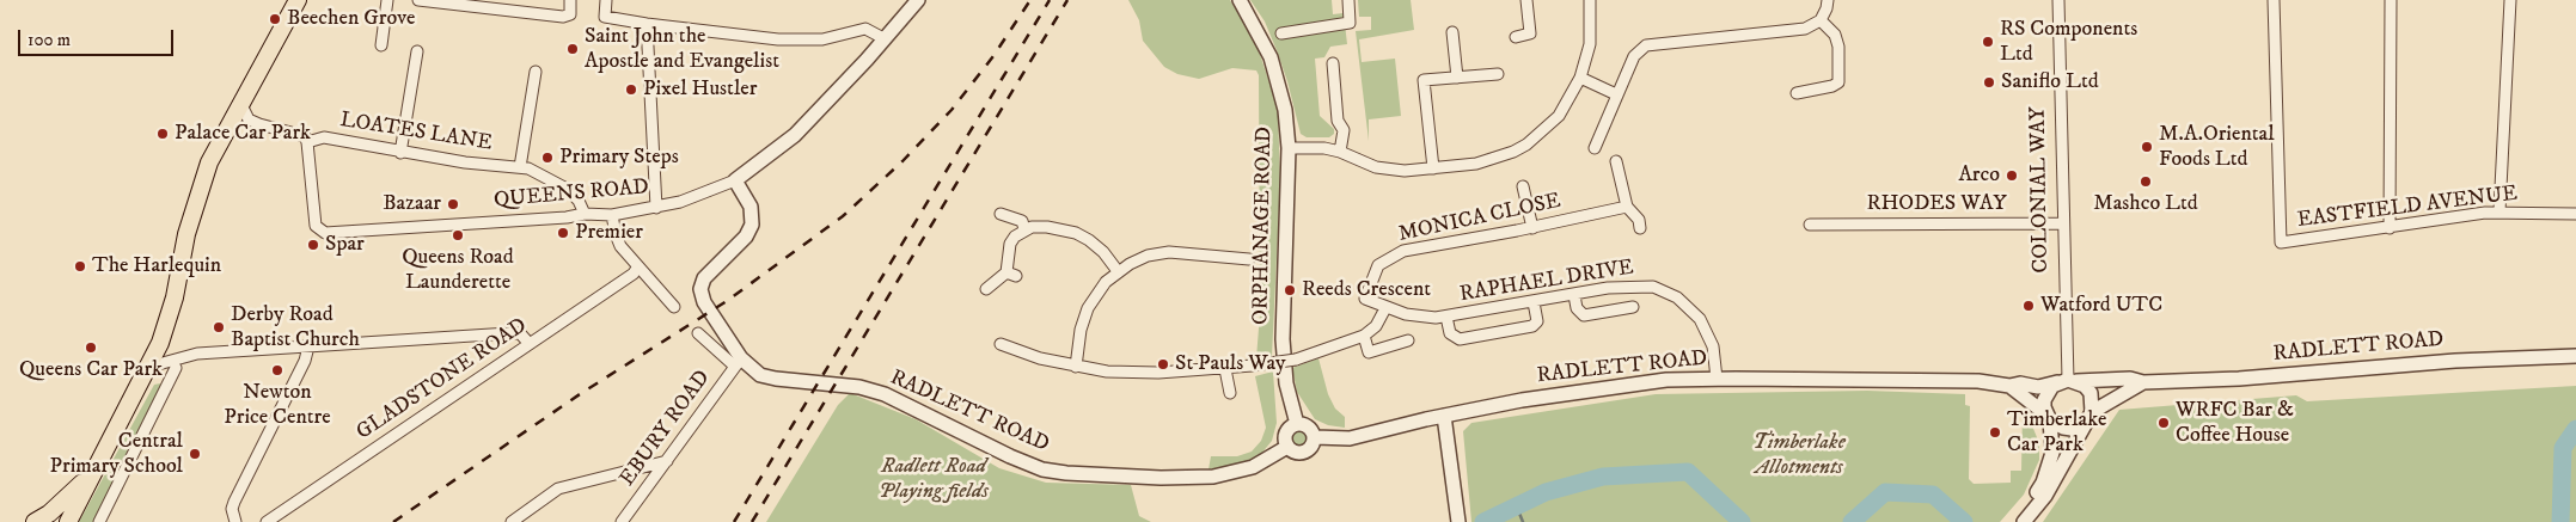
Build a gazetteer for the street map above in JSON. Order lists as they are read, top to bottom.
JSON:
{
  "streets": {
    "street": [
      "LOATES LANE",
      "COLONIAL WAY",
      "QUEENS ROAD",
      "RHODES WAY",
      "EASTFIELD AVENUE",
      "MONICA CLOSE",
      "ORPHANAGE ROAD",
      "RAPHAEL DRIVE",
      "RADLETT ROAD",
      "GLADSTONE ROAD",
      "EBURY ROAD"
    ]
  },
  "crossings": [
    ["LOATES LANE", "QUEENS ROAD"],
    ["COLONIAL WAY", "RHODES WAY"],
    ["COLONIAL WAY", "RADLETT ROAD"],
    ["QUEENS ROAD", "RADLETT ROAD"],
    ["MONICA CLOSE", "RAPHAEL DRIVE"],
    ["ORPHANAGE ROAD", "RADLETT ROAD"],
    ["RAPHAEL DRIVE", "RADLETT ROAD"],
    ["RADLETT ROAD", "EBURY ROAD"]
  ],
  "parks": ["Timberlake Allotments", "Radlett Road Playing fields"],
  "places": [
    "Beechen Grove",
    "RS Components Ltd",
    "Saint John the Apostle and Evangelist",
    "Saniflo Ltd",
    "Pixel Hustler",
    "Palace Car Park",
    "M.A.Oriental Foods Ltd",
    "Primary Steps",
    "Arco",
    "Mashco Ltd",
    "Bazaar",
    "Premier",
    "Queens Road Launderette",
    "Spar",
    "The Harlequin",
    "Reeds Crescent",
    "Watford UTC",
    "Derby Road Baptist Church",
    "Queens Car Park",
    "St Pauls Way",
    "Newton Price Centre",
    "WRFC Bar & Coffee House",
    "Timberlake Car Park",
    "Central Primary School"
  ],
  "scale_bar": "100 m"
}
